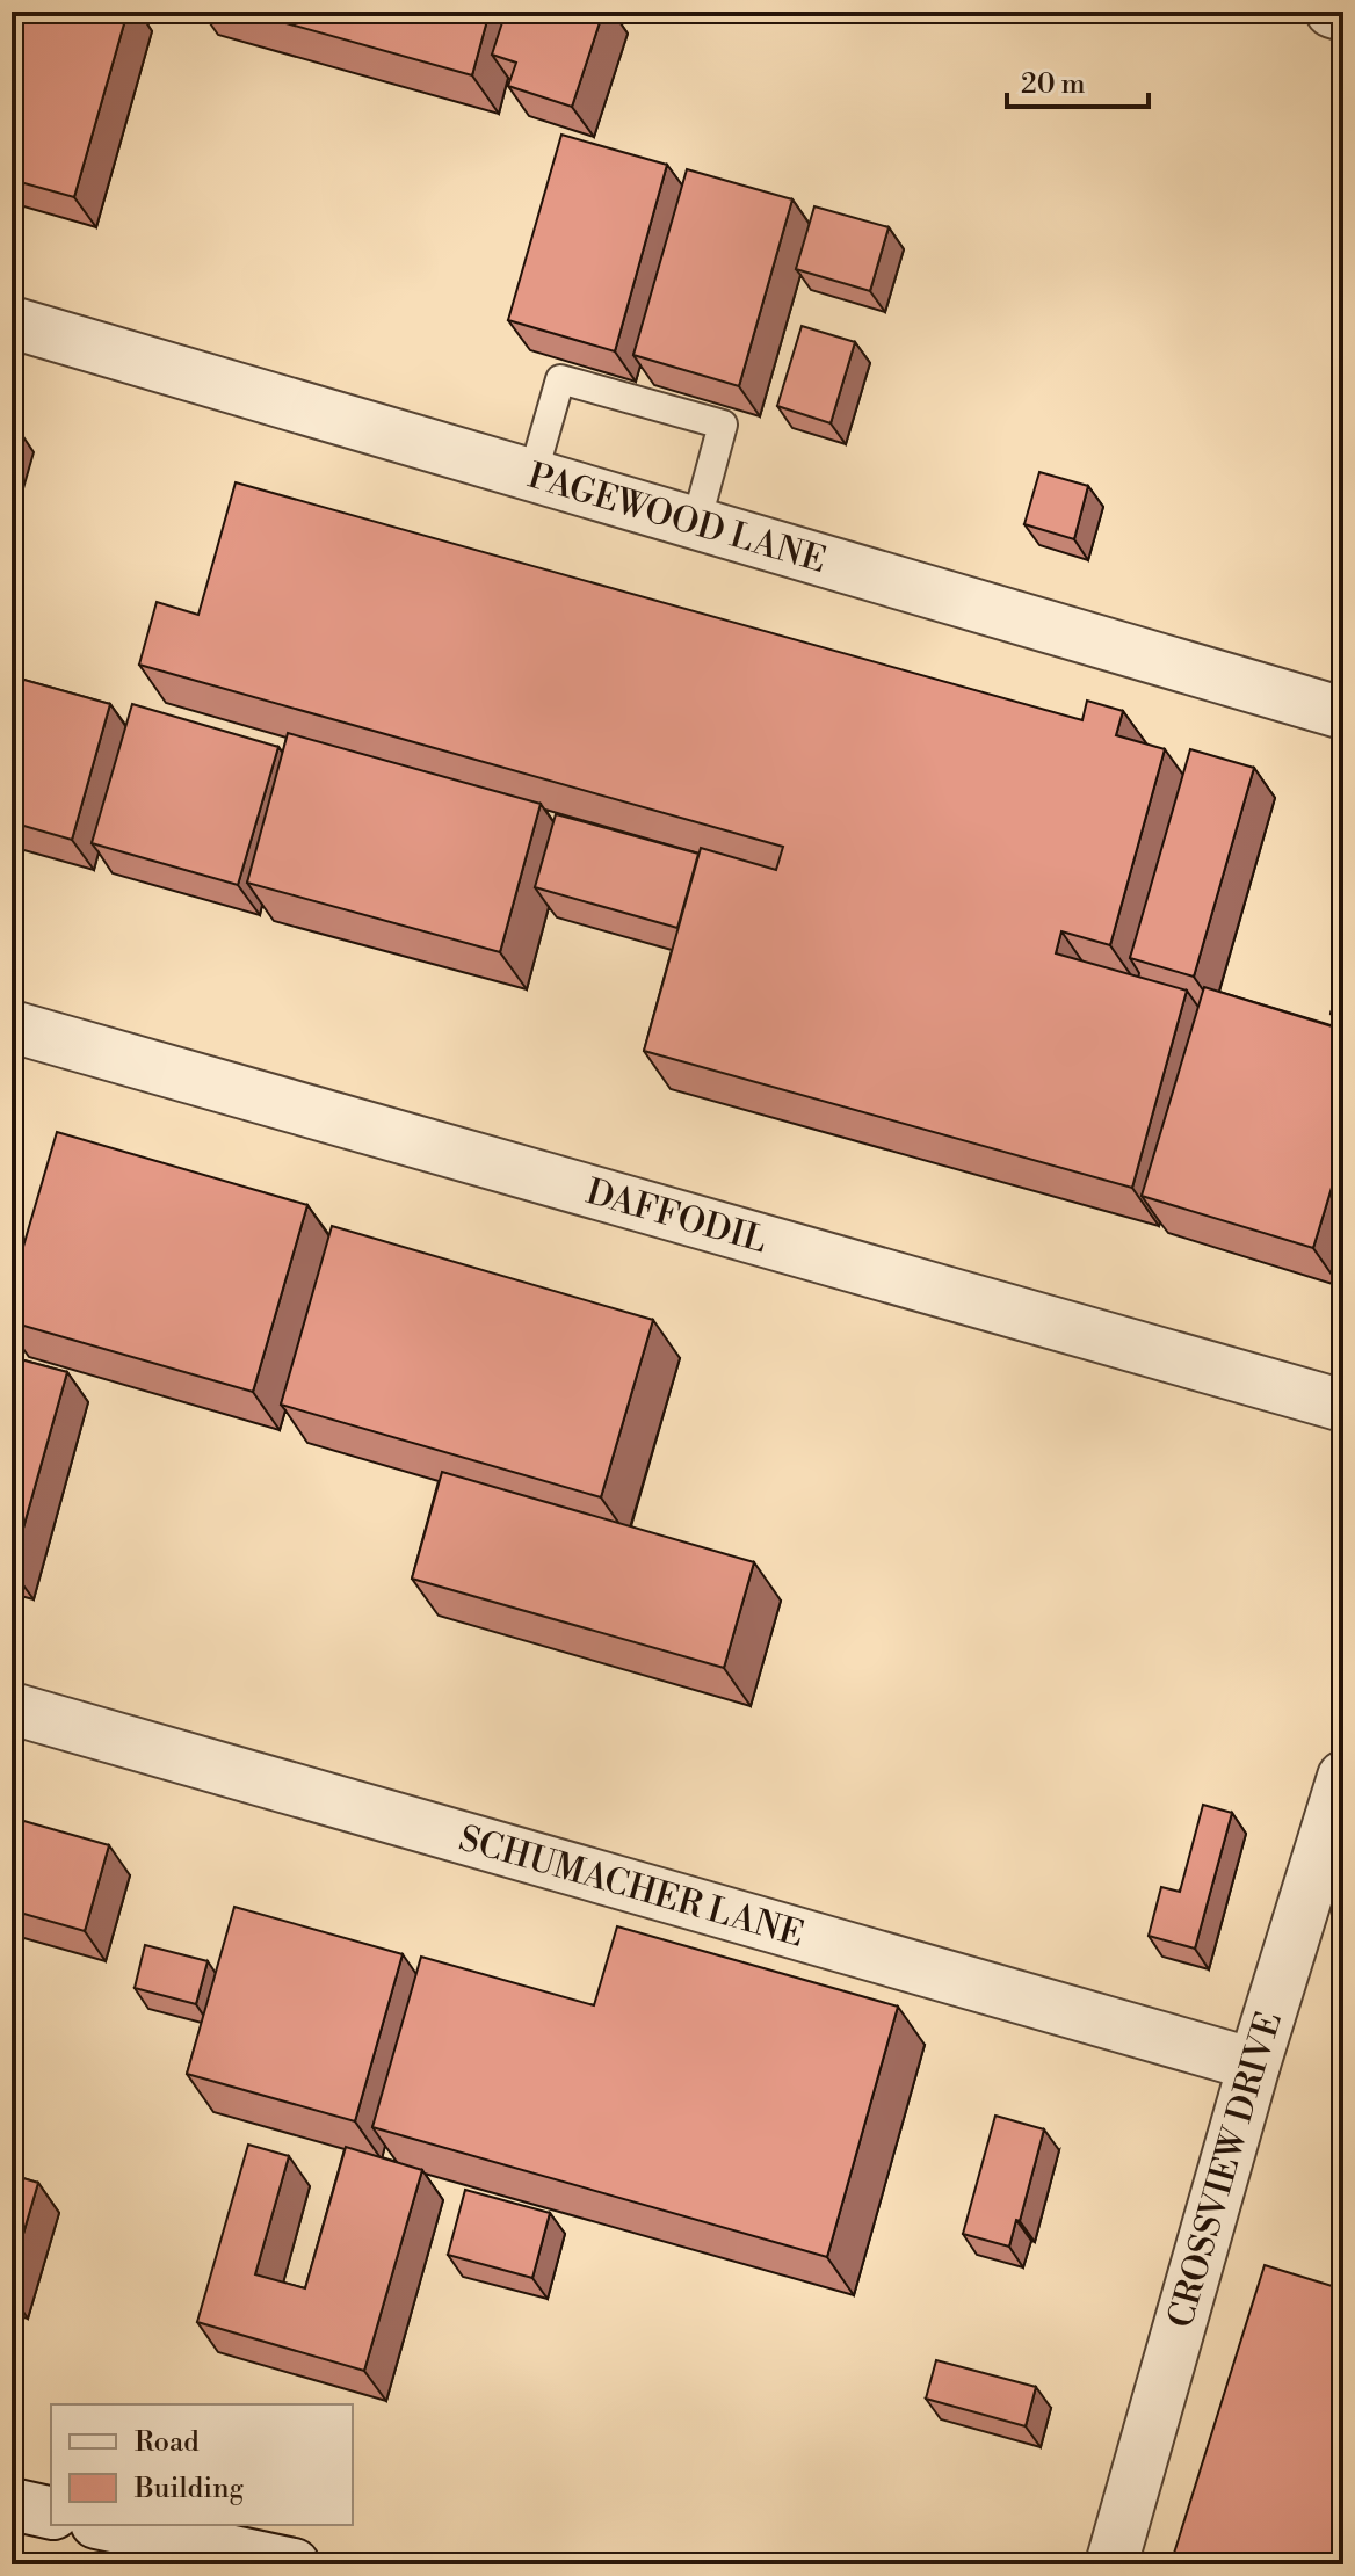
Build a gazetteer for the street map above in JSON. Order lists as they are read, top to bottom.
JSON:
{
  "streets": {
    "street": [
      "PAGEWOOD LANE",
      "DAFFODIL",
      "SCHUMACHER LANE",
      "CROSSVIEW DRIVE"
    ]
  },
  "crossings": [
    ["SCHUMACHER LANE", "CROSSVIEW DRIVE"]
  ],
  "legend": ["Road", "Building"],
  "scale_bar": "20 m"
}
